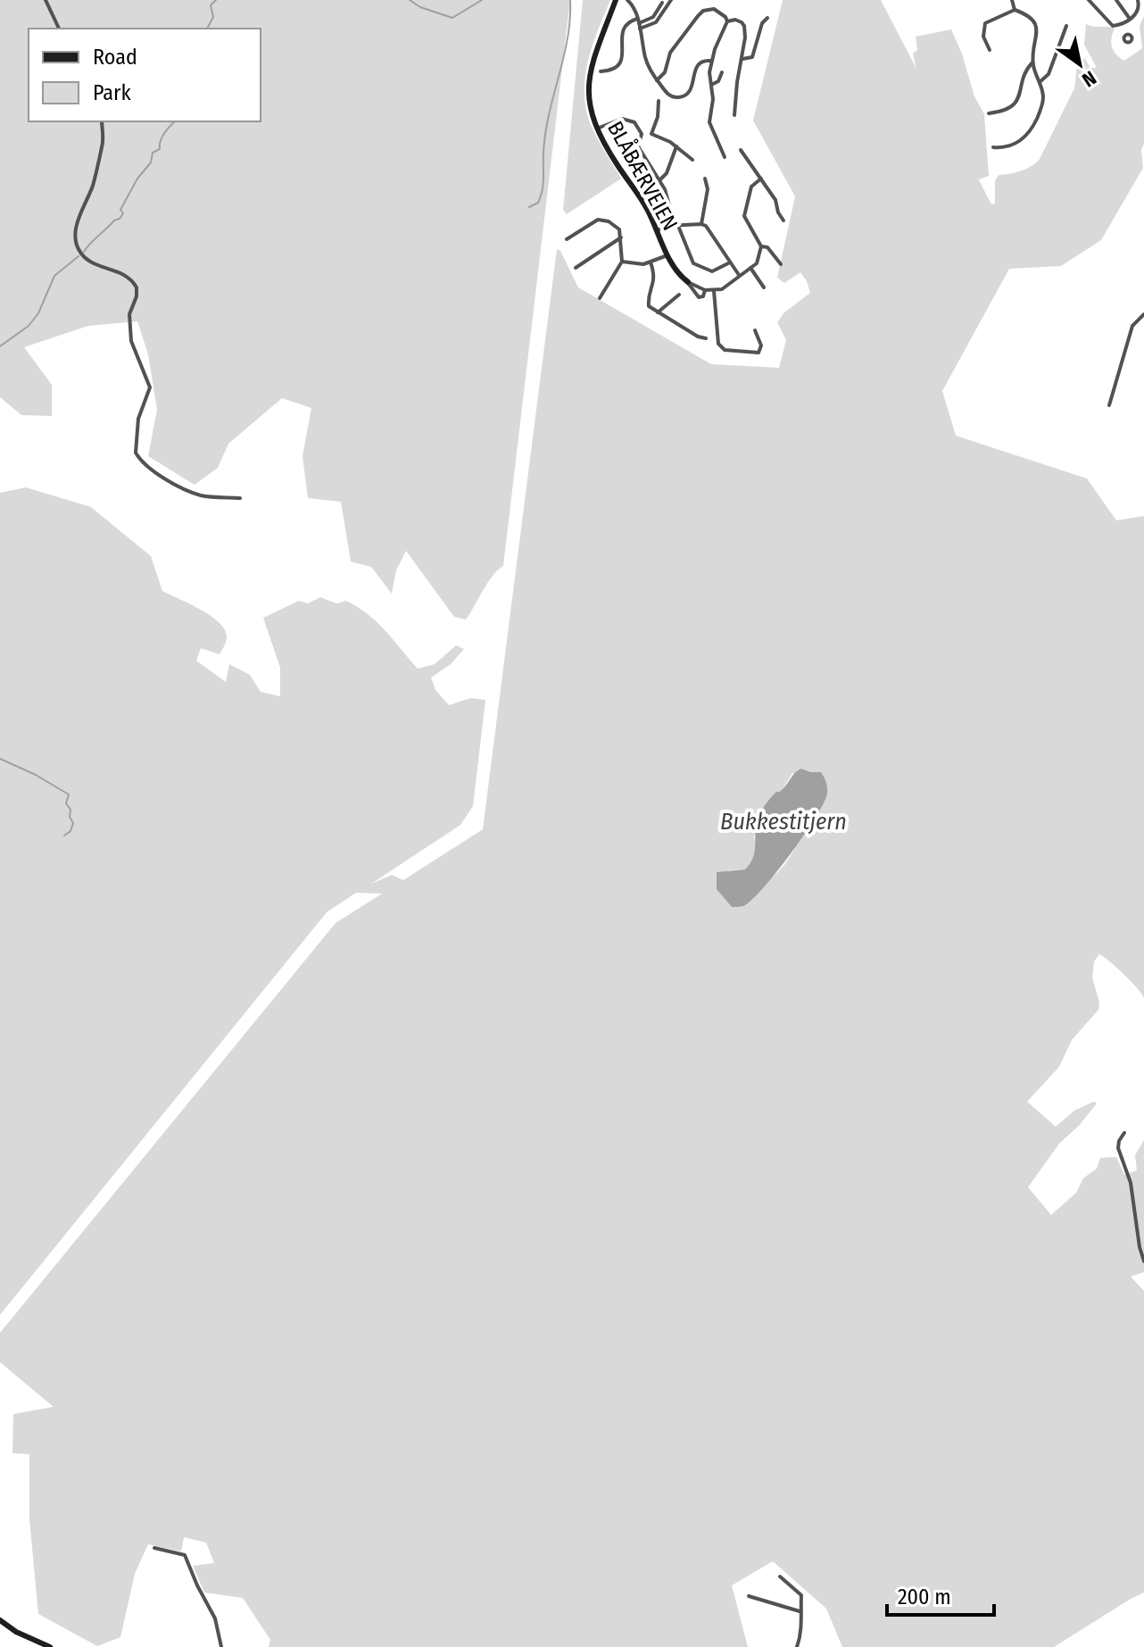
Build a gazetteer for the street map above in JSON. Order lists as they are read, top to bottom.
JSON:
{
  "streets": {
    "street": ["BLÅBÆRVEIEN"]
  },
  "water": ["Bukkestitjern"],
  "legend": ["Road", "Park"],
  "scale_bar": "200 m",
  "north": "bottom right"
}
